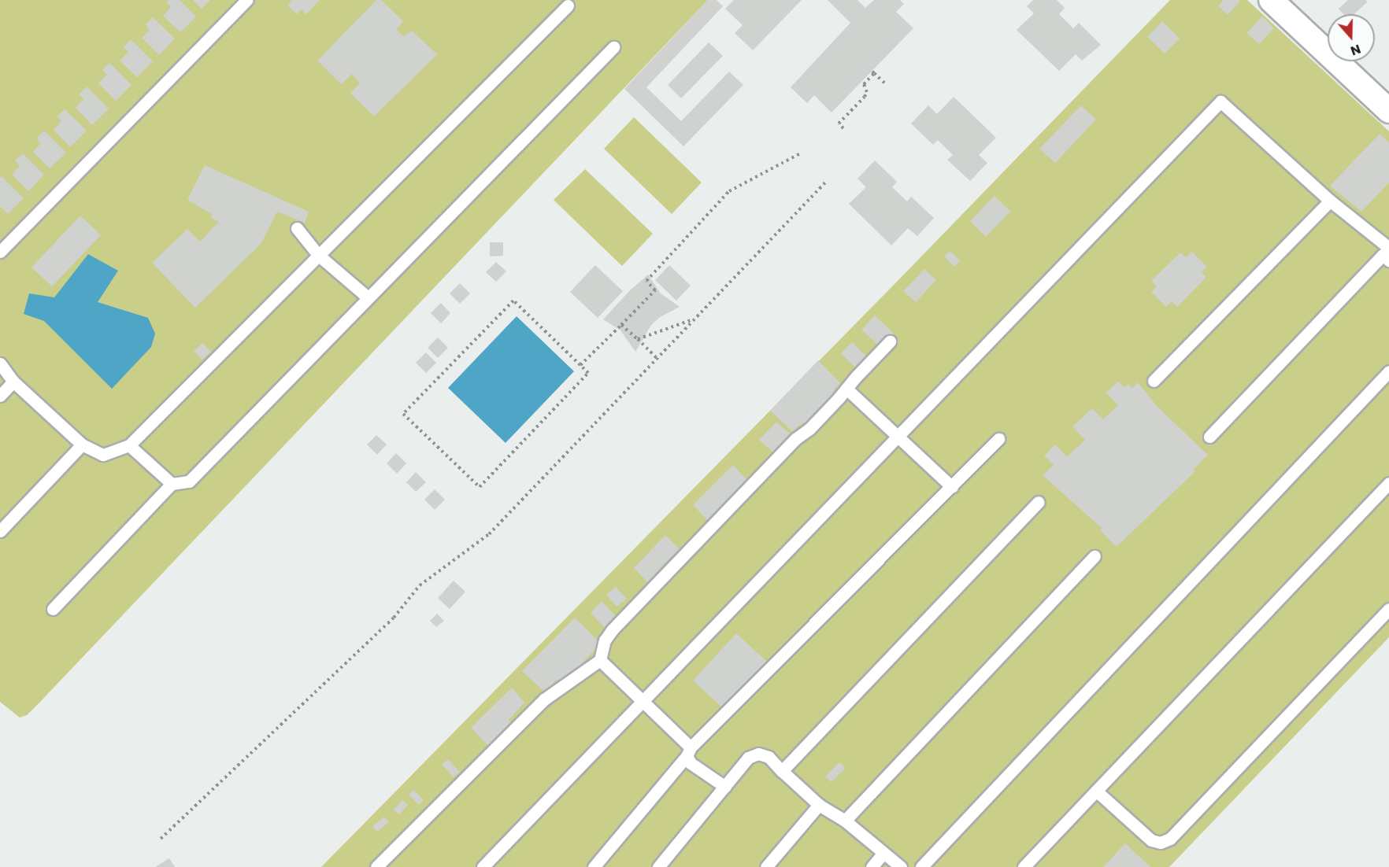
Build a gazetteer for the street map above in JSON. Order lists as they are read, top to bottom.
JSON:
{
  "north": "bottom"
}
